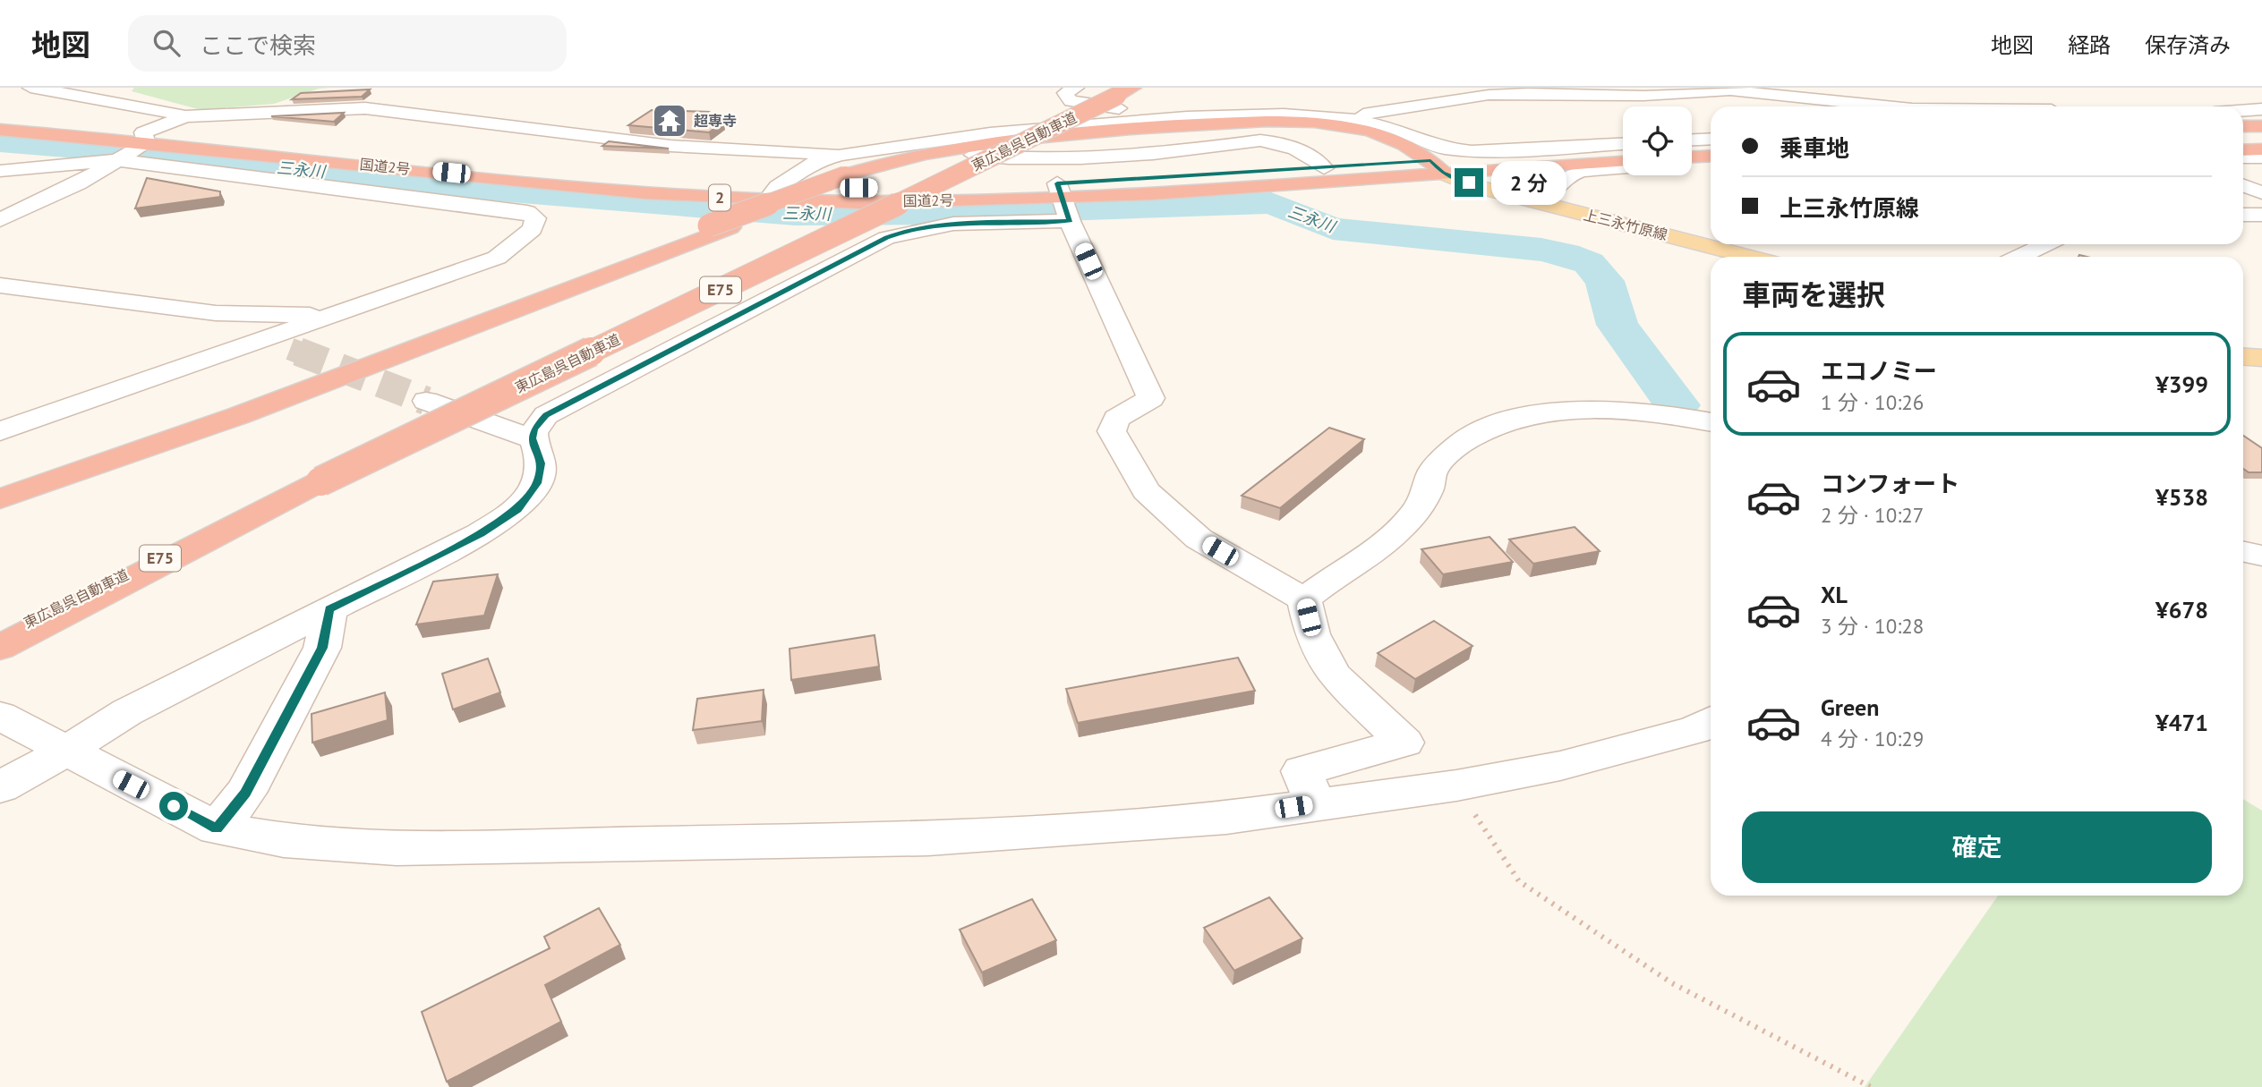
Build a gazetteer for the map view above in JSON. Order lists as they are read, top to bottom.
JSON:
{
  "streets": {
    "highway": [
      "東広島呉自動車道",
      "国道2号",
      "2",
      "E75"
    ],
    "main road": ["上三永竹原線"]
  },
  "crossings": [
    ["国道2号", "上三永竹原線"]
  ],
  "water": ["三永川"],
  "places": {
    "temple": ["超専寺"]
  },
  "page": {
    "header": "地図",
    "search": "ここで検索",
    "nav": ["地図", "経路", "保存済み"],
    "banner": ["乗車地", "上三永竹原線"],
    "bubble": "2 分",
    "heading": "車両を選択",
    "list": [
      {
        "name": "エコノミー",
        "note": "1 分 · 10:26",
        "value": "¥399"
      },
      {
        "name": "コンフォート",
        "note": "2 分 · 10:27",
        "value": "¥538"
      },
      {
        "name": "XL",
        "note": "3 分 · 10:28",
        "value": "¥678"
      },
      {
        "name": "Green",
        "note": "4 分 · 10:29",
        "value": "¥471"
      }
    ],
    "buttons": "確定"
  }
}
